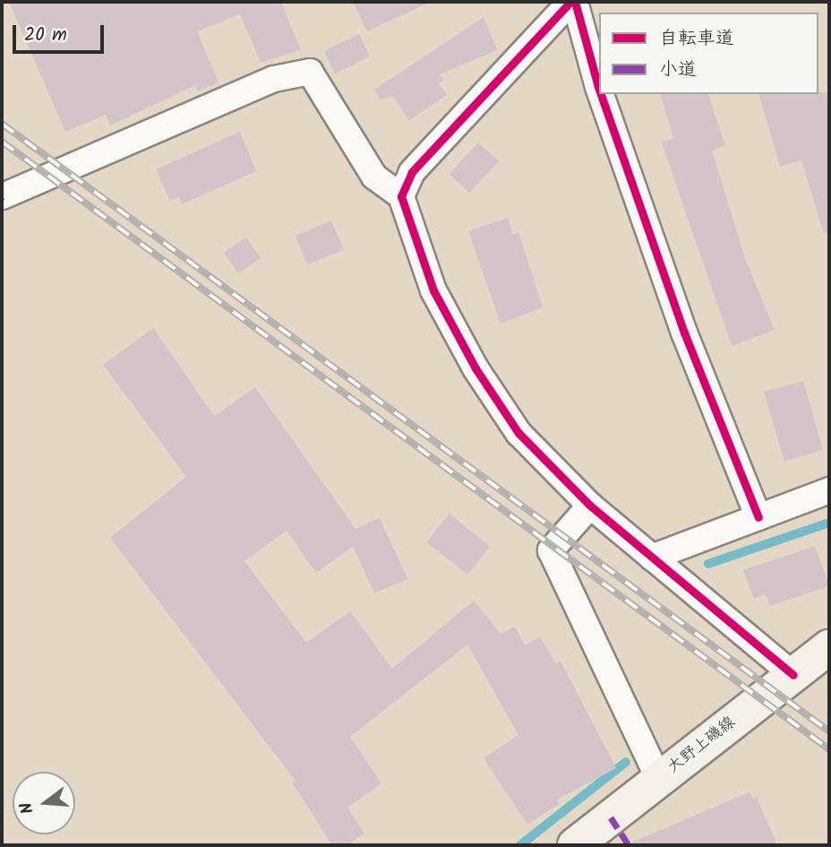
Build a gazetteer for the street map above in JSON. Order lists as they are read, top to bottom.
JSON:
{
  "streets": {
    "main road": ["大野上磯線"]
  },
  "legend": ["自転車道", "小道"],
  "scale_bar": "20 m",
  "north": "left"
}
